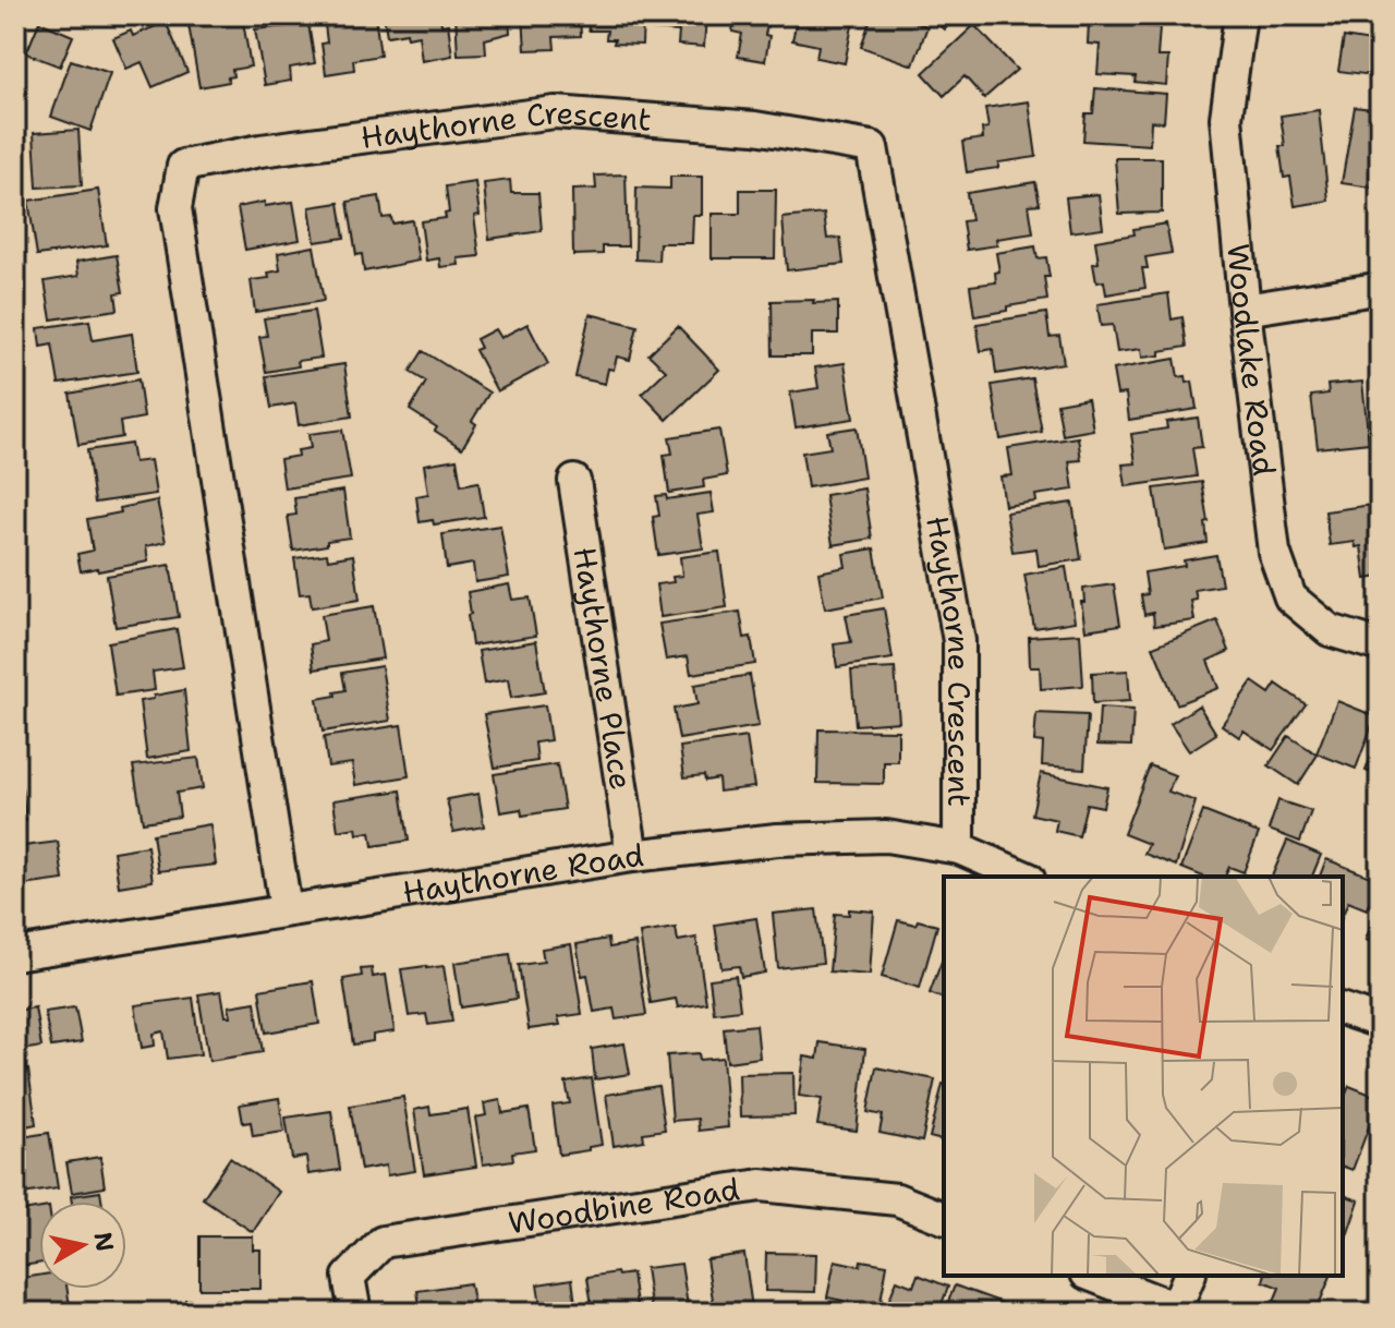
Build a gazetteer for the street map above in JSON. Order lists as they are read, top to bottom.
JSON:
{
  "streets": {
    "street": [
      "Haythorne Crescent",
      "Woodlake Road",
      "Haythorne Place",
      "Haythorne Road",
      "Woodbine Road"
    ]
  },
  "crossings": [
    ["Haythorne Crescent", "Haythorne Road"],
    ["Haythorne Place", "Haythorne Road"]
  ],
  "north": "right"
}
